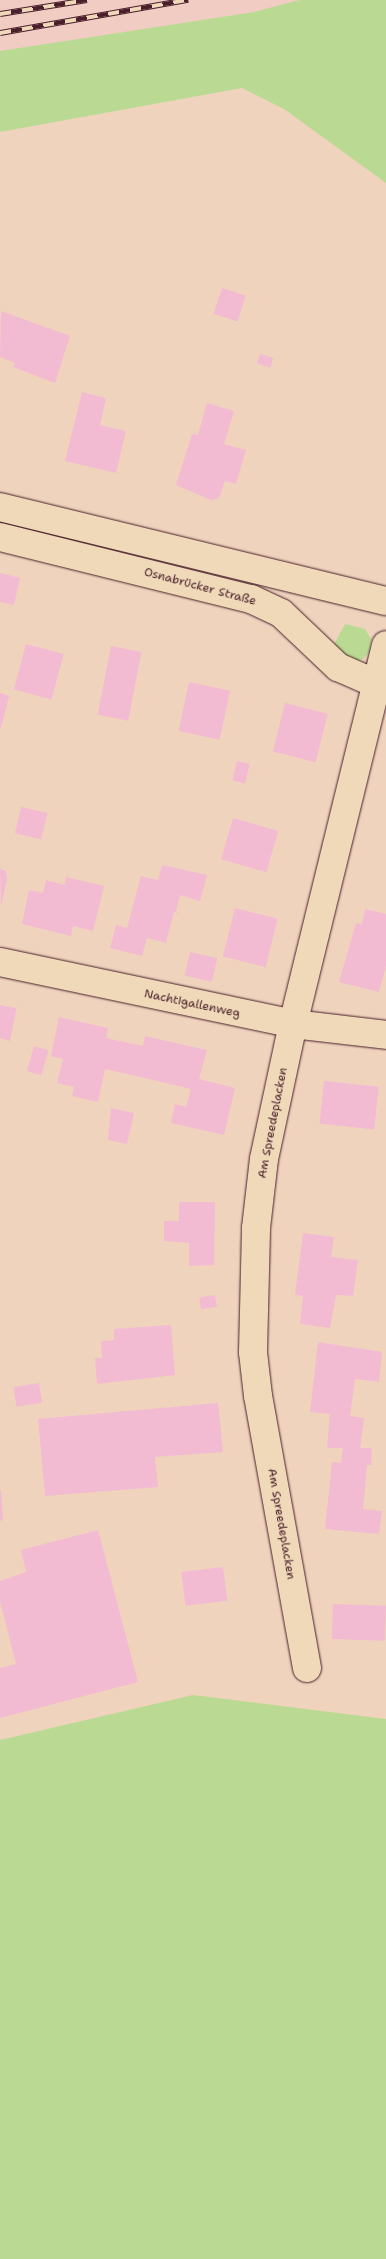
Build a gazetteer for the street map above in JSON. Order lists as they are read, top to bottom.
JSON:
{
  "streets": {
    "street": ["Osnabrücker Straße", "Nachtigallenweg", "Am Spreedeplacken"]
  },
  "crossings": [
    ["Osnabrücker Straße", "Am Spreedeplacken"],
    ["Nachtigallenweg", "Am Spreedeplacken"]
  ]
}
